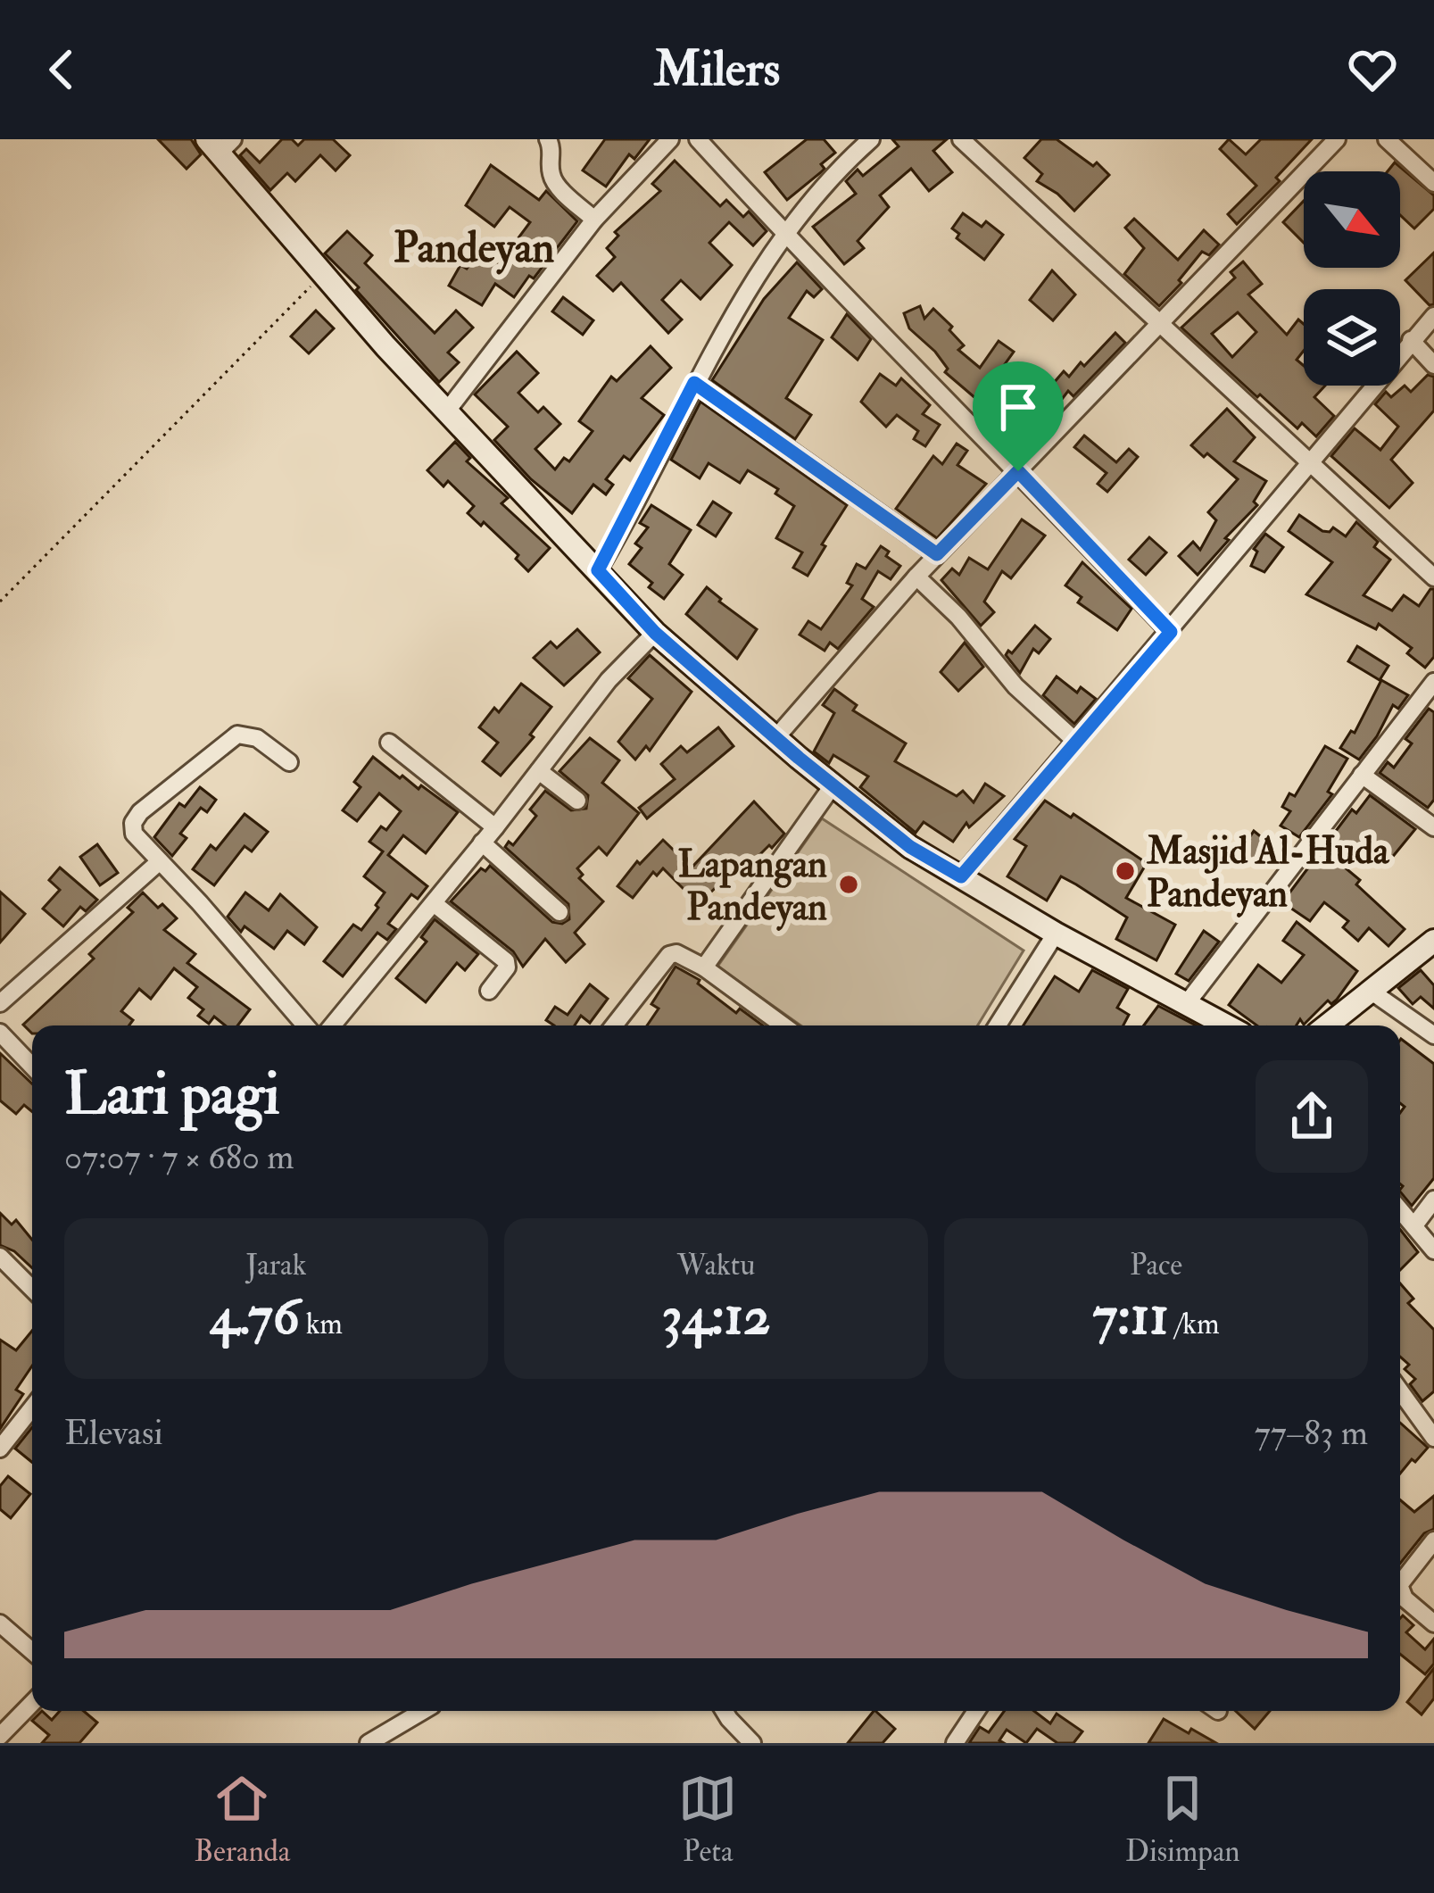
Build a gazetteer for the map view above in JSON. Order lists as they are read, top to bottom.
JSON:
{
  "districts": ["Pandeyan"],
  "places": ["Masjid Al-Huda Pandeyan", "Lapangan Pandeyan"],
  "north": "bottom right",
  "page": {
    "header": "Milers",
    "heading": ["Lari pagi", "07:07 · 7 × 680 m"],
    "stats": [
      ["Jarak", "4.76 km"],
      ["Waktu", "34:12"],
      ["Pace", "7:11 /km"]
    ],
    "chart": ["Elevasi", "77–83 m"],
    "tabs": ["Beranda", "Peta", "Disimpan"]
  }
}
